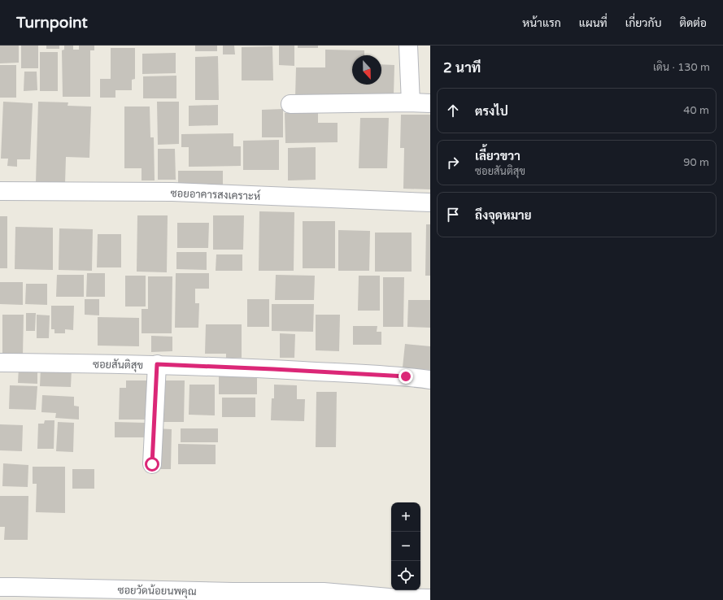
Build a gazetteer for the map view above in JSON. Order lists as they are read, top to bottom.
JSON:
{
  "streets": {
    "street": ["ซอยอาคารสงเคราะห์", "ซอยสันติสุข", "ซอยวัดน้อยนพคุณ"]
  },
  "north": "bottom",
  "page": {
    "header": "Turnpoint",
    "nav": [
      "หน้าแรก",
      "แผนที่",
      "เกี่ยวกับ",
      "ติดต่อ"
    ],
    "heading": ["2 นาที", "เดิน · 130 m"],
    "list": [
      ["ตรงไป", "40 m"],
      ["เลี้ยวขวา", "ซอยสันติสุข", "90 m"],
      "ถึงจุดหมาย"
    ],
    "map_buttons": ["+", "−"]
  }
}
